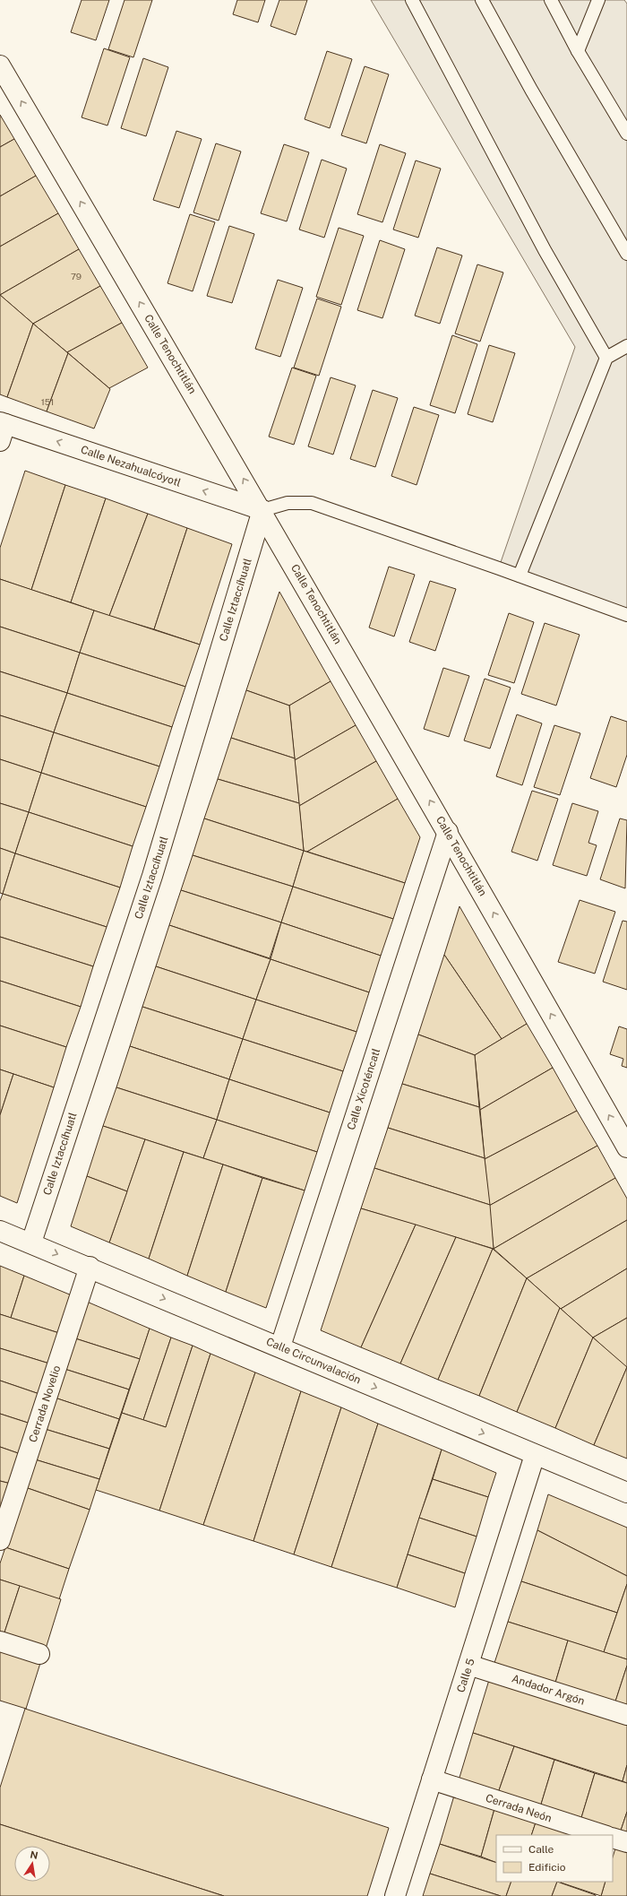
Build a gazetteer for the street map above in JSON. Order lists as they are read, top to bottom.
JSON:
{
  "streets": {
    "street": [
      "Calle Tenochtitlán",
      "Calle Nezahualcóyotl",
      "Calle Iztaccíhuatl",
      "Calle Xicoténcatl",
      "Calle Circunvalación",
      "Cerrada Novelio",
      "Calle 5",
      "Andador Argón",
      "Cerrada Neón"
    ]
  },
  "crossings": [
    ["Calle Tenochtitlán", "Calle Nezahualcóyotl"],
    ["Calle Tenochtitlán", "Calle Iztaccíhuatl"],
    ["Calle Tenochtitlán", "Calle Xicoténcatl"],
    ["Calle Nezahualcóyotl", "Calle Iztaccíhuatl"],
    ["Calle Iztaccíhuatl", "Calle Circunvalación"],
    ["Calle Xicoténcatl", "Calle Circunvalación"],
    ["Calle Circunvalación", "Cerrada Novelio"],
    ["Calle Circunvalación", "Calle 5"],
    ["Calle 5", "Andador Argón"],
    ["Calle 5", "Cerrada Neón"]
  ],
  "one_way": ["Calle Tenochtitlán", "Calle Nezahualcóyotl", "Calle Circunvalación"],
  "house_numbers": ["79", "151"],
  "legend": ["Calle", "Edificio"],
  "north": "top"
}
